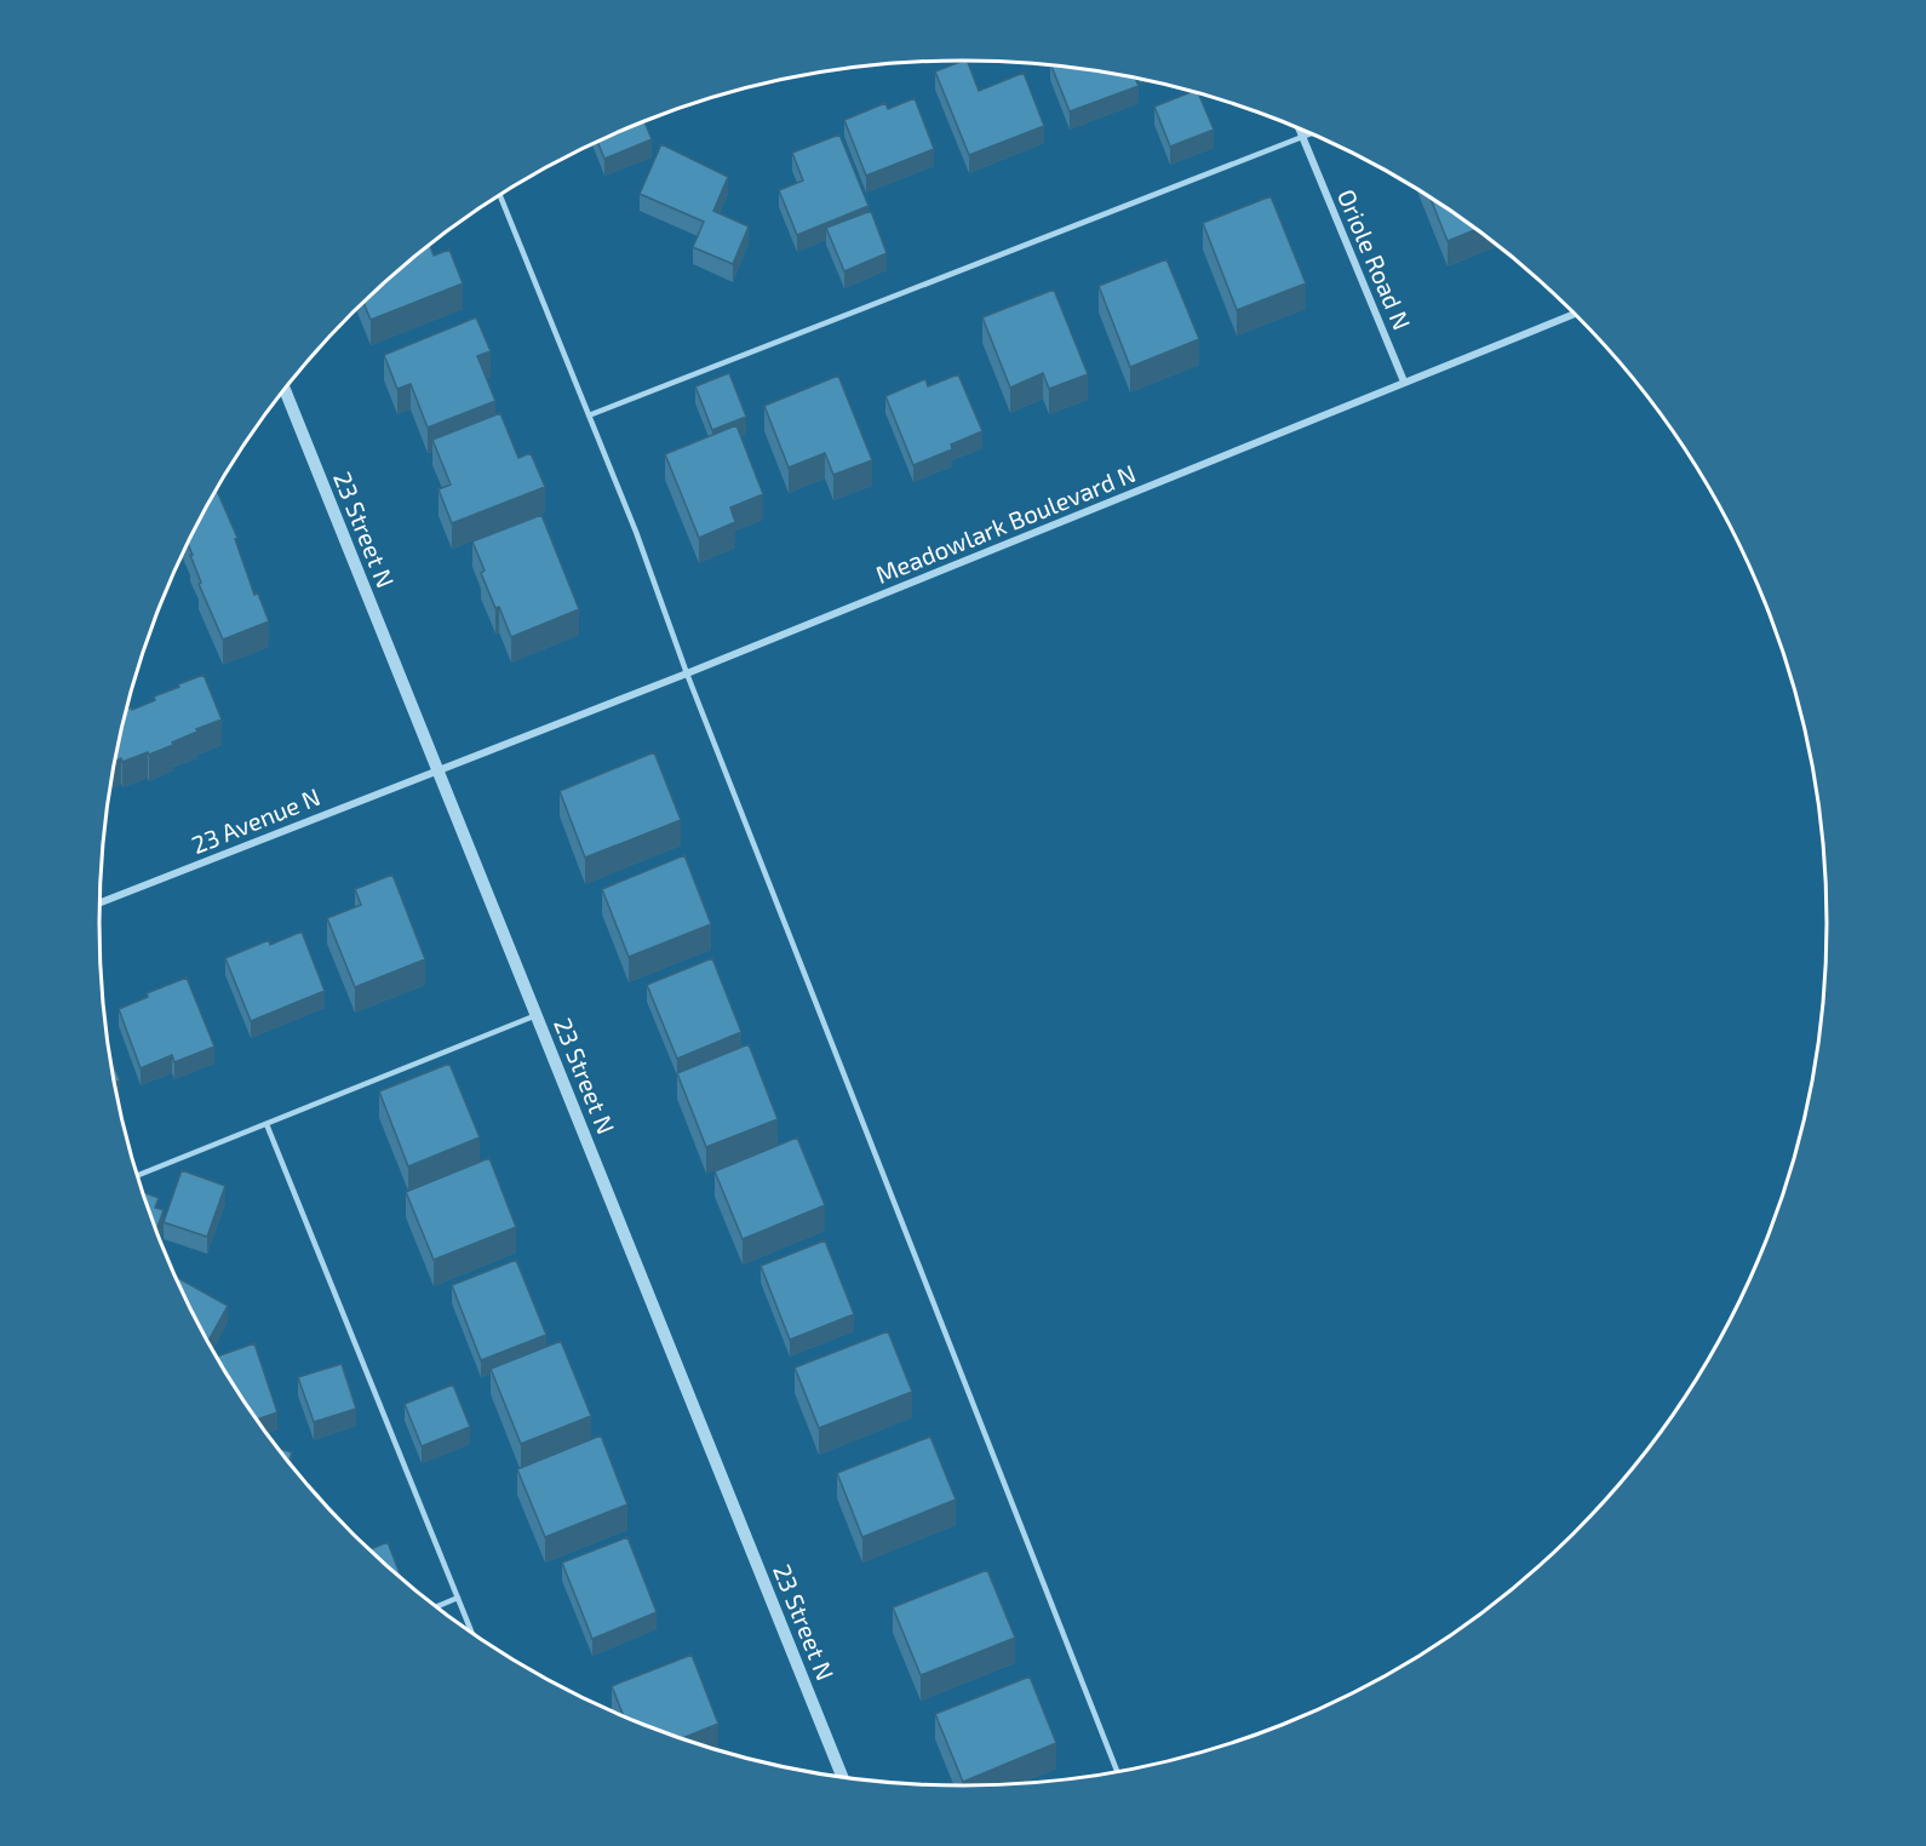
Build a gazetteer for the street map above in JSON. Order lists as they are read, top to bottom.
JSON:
{
  "streets": {
    "street": [
      "Oriole Road N",
      "Meadowlark Boulevard N",
      "23 Street N",
      "23 Avenue N"
    ]
  },
  "crossings": [
    ["Oriole Road N", "Meadowlark Boulevard N"],
    ["Meadowlark Boulevard N", "23 Street N"],
    ["Meadowlark Boulevard N", "23 Avenue N"],
    ["23 Street N", "23 Avenue N"]
  ]
}
